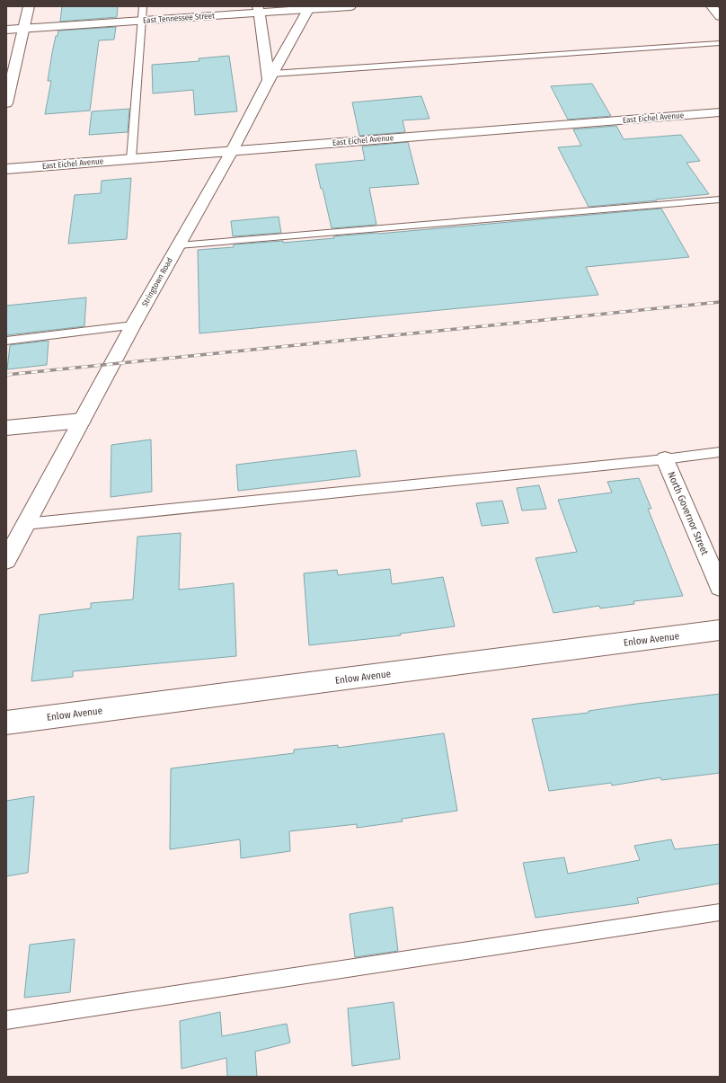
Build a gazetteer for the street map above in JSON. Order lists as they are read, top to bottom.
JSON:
{
  "streets": {
    "street": [
      "East Tennessee Street",
      "East Eichel Avenue",
      "Stringtown Road",
      "North Governor Street",
      "Enlow Avenue"
    ]
  },
  "crossings": [
    ["East Tennessee Street", "Stringtown Road"],
    ["East Eichel Avenue", "Stringtown Road"]
  ]
}
